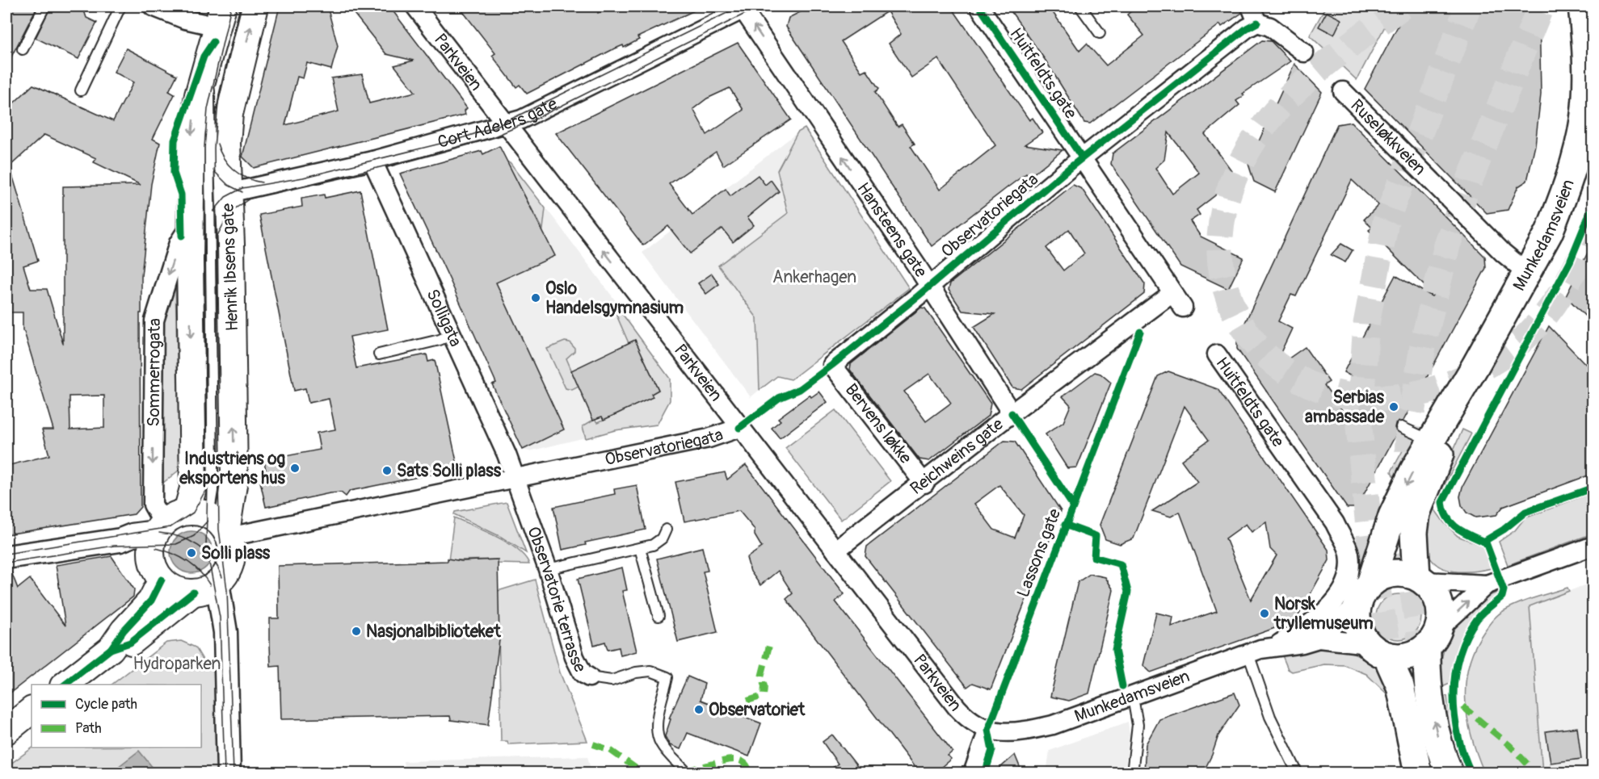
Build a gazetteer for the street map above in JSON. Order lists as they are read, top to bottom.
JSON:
{
  "streets": {
    "highway": ["Munkedamsveien"],
    "main road": ["Henrik Ibsens gate"],
    "street": [
      "Parkveien",
      "Huitfeldts gate",
      "Cort Adelers gate",
      "Ruseløkkveien",
      "Observatoriegata",
      "Hansteens gate",
      "Solligata",
      "Sommerrogata",
      "Bervens løkke",
      "Reichweins gate",
      "Observatorie terrasse"
    ],
    "cycle path": ["Lassons gate"]
  },
  "crossings": [
    ["Parkveien", "Cort Adelers gate"],
    ["Parkveien", "Observatoriegata"],
    ["Parkveien", "Munkedamsveien"],
    ["Parkveien", "Reichweins gate"],
    ["Huitfeldts gate", "Observatoriegata"],
    ["Huitfeldts gate", "Munkedamsveien"],
    ["Huitfeldts gate", "Reichweins gate"],
    ["Cort Adelers gate", "Hansteens gate"],
    ["Cort Adelers gate", "Henrik Ibsens gate"],
    ["Cort Adelers gate", "Solligata"],
    ["Ruseløkkveien", "Munkedamsveien"],
    ["Observatoriegata", "Hansteens gate"],
    ["Observatoriegata", "Henrik Ibsens gate"],
    ["Observatoriegata", "Solligata"],
    ["Observatoriegata", "Sommerrogata"],
    ["Observatoriegata", "Bervens løkke"],
    ["Observatoriegata", "Observatorie terrasse"],
    ["Hansteens gate", "Reichweins gate"],
    ["Henrik Ibsens gate", "Sommerrogata"],
    ["Solligata", "Observatorie terrasse"],
    ["Bervens løkke", "Reichweins gate"]
  ],
  "one_way": ["Parkveien", "Hansteens gate", "Sommerrogata"],
  "parks": ["Ankerhagen", "Hydroparken"],
  "places": [
    "Oslo Handelsgymnasium",
    "Serbias ambassade",
    "Industriens og eksportens hus",
    "Sats Solli plass",
    "Solli plass",
    "Norsk tryllemuseum",
    "Nasjonalbiblioteket",
    "Observatoriet"
  ],
  "legend": ["Cycle path", "Path"]
}
